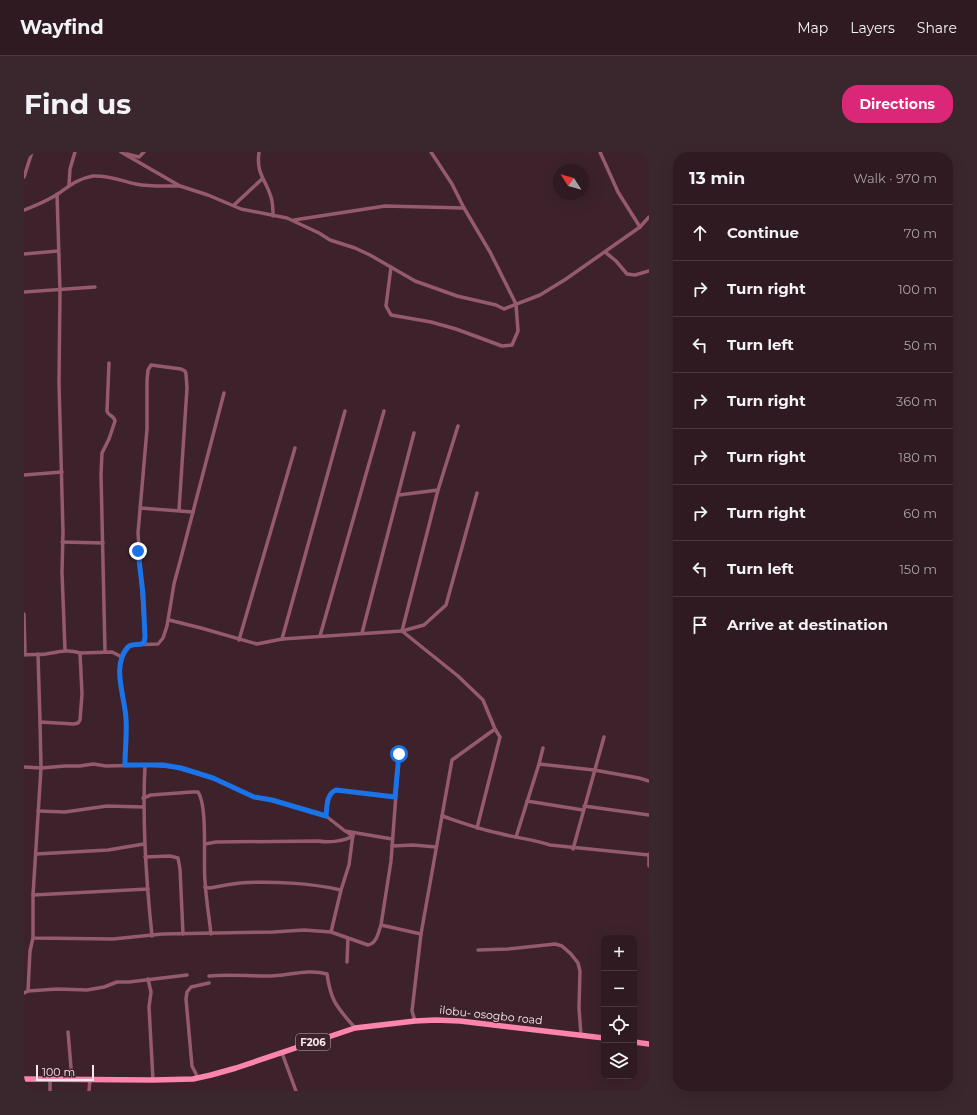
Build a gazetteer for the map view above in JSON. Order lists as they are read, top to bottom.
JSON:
{
  "streets": {
    "main road": ["ilobu- osogbo road", "F206"]
  },
  "scale_bar": "100 m",
  "north": "top left",
  "page": {
    "header": "Wayfind",
    "nav": ["Map", "Layers", "Share"],
    "buttons": "Directions",
    "title": "Find us",
    "heading": ["13 min", "Walk · 970 m"],
    "list": [
      ["Continue", "70 m"],
      ["Turn right", "100 m"],
      ["Turn left", "50 m"],
      ["Turn right", "360 m"],
      ["Turn right", "180 m"],
      ["Turn right", "60 m"],
      ["Turn left", "150 m"],
      "Arrive at destination"
    ],
    "map_buttons": ["+", "−"],
    "scale": "100 m"
  }
}
